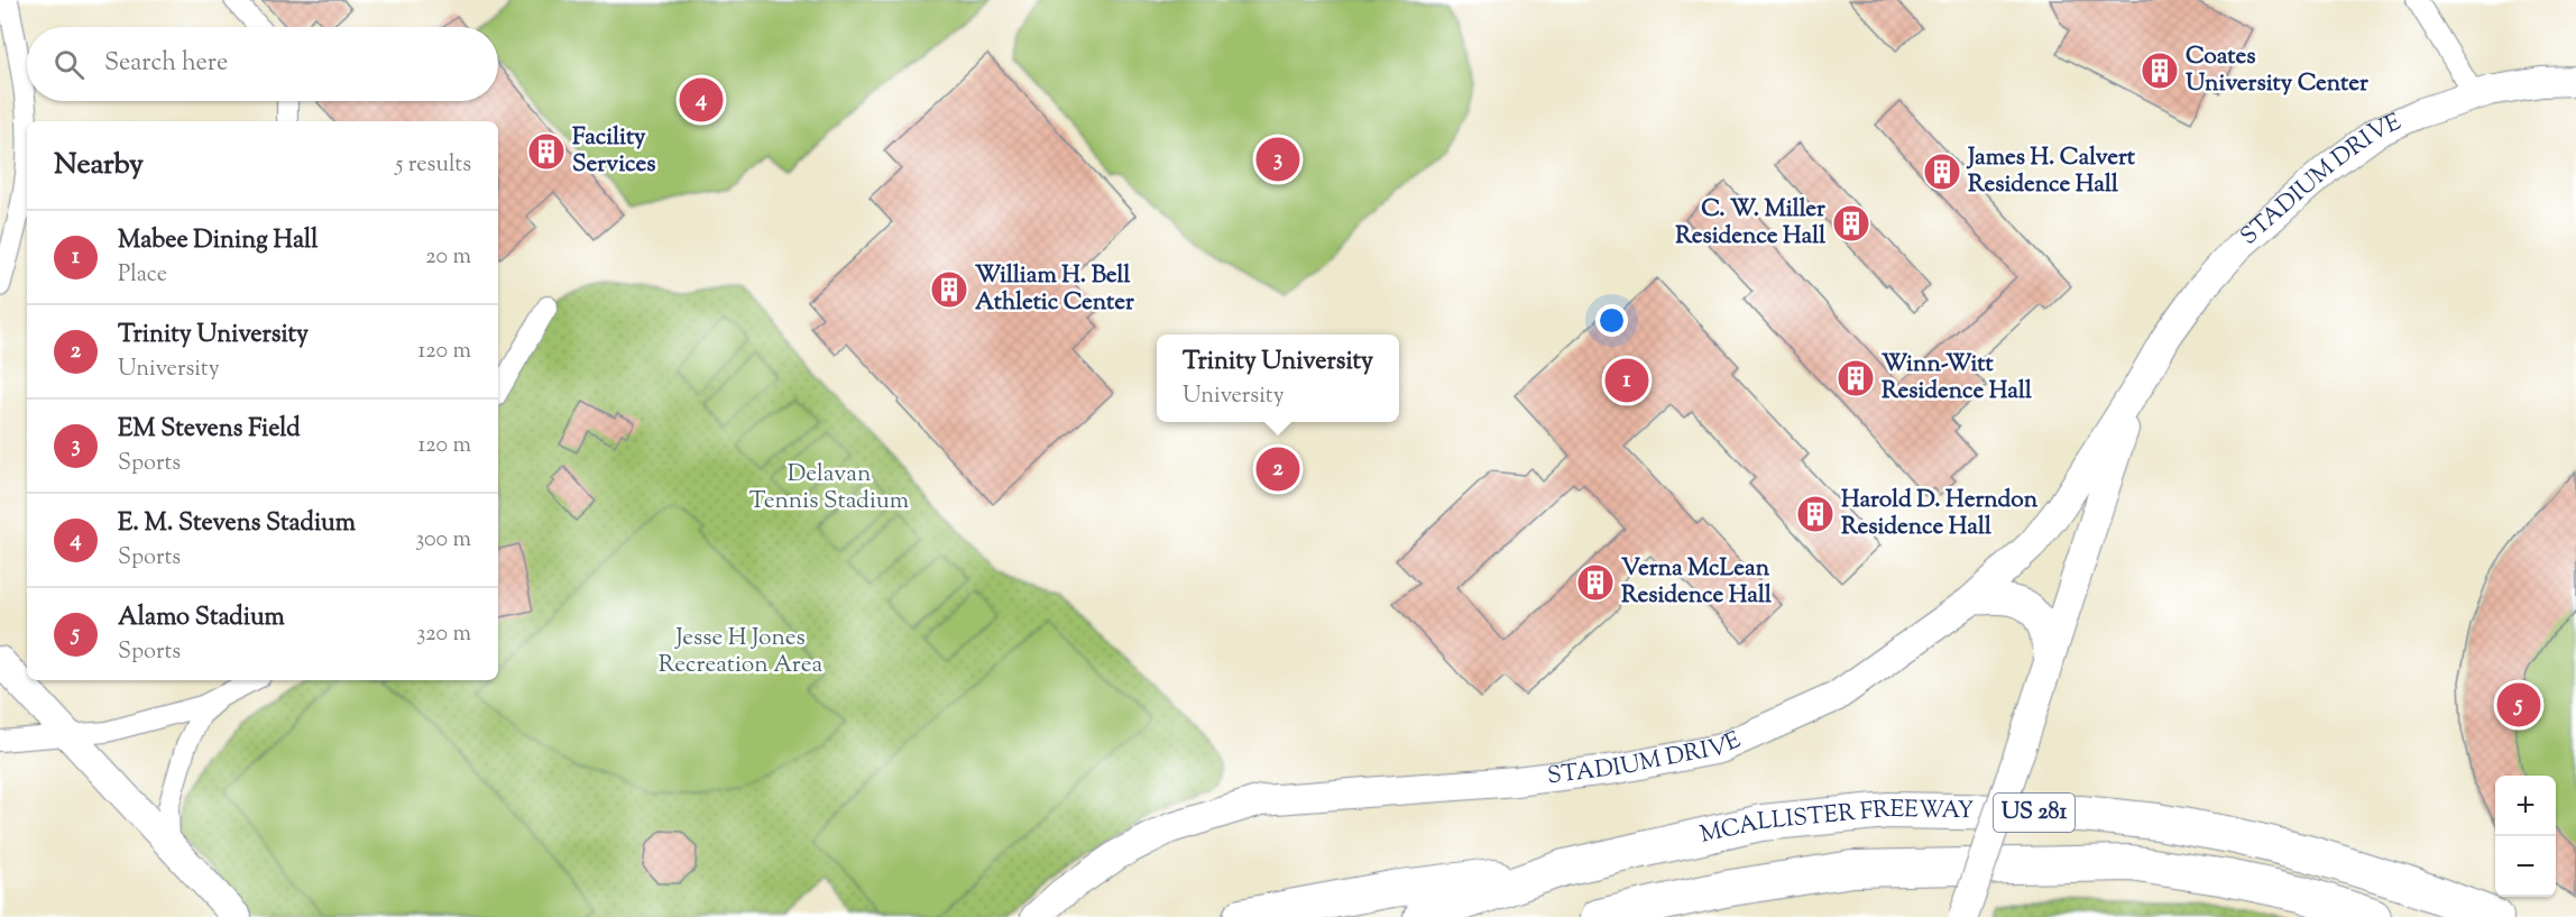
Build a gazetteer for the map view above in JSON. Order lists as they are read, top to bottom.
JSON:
{
  "streets": {
    "highway": ["US 281", "MCALLISTER FREEWAY"],
    "main road": ["STADIUM DRIVE"]
  },
  "parks": ["Delavan Tennis Stadium", "Jesse H Jones Recreation Area"],
  "places": {
    "building": [
      "Coates University Center",
      "Facility Services",
      "James H. Calvert Residence Hall",
      "C. W. Miller Residence Hall",
      "William H. Bell Athletic Center",
      "Winn-Witt Residence Hall",
      "Harold D. Herndon Residence Hall",
      "Verna McLean Residence Hall"
    ]
  },
  "page": {
    "search": "Search here",
    "pins": [
      "4",
      "3",
      "1",
      "2",
      "5"
    ],
    "heading": ["Nearby", "5 results"],
    "list": [
      {
        "mark": "1",
        "name": "Mabee Dining Hall",
        "note": "Place",
        "value": "20 m"
      },
      {
        "mark": "2",
        "name": "Trinity University",
        "note": "University",
        "value": "120 m"
      },
      {
        "mark": "3",
        "name": "EM Stevens Field",
        "note": "Sports",
        "value": "120 m"
      },
      {
        "mark": "4",
        "name": "E. M. Stevens Stadium",
        "note": "Sports",
        "value": "300 m"
      },
      {
        "mark": "5",
        "name": "Alamo Stadium",
        "note": "Sports",
        "value": "320 m"
      }
    ],
    "popup": ["Trinity University", "University"],
    "map_buttons": ["+", "−"]
  }
}
